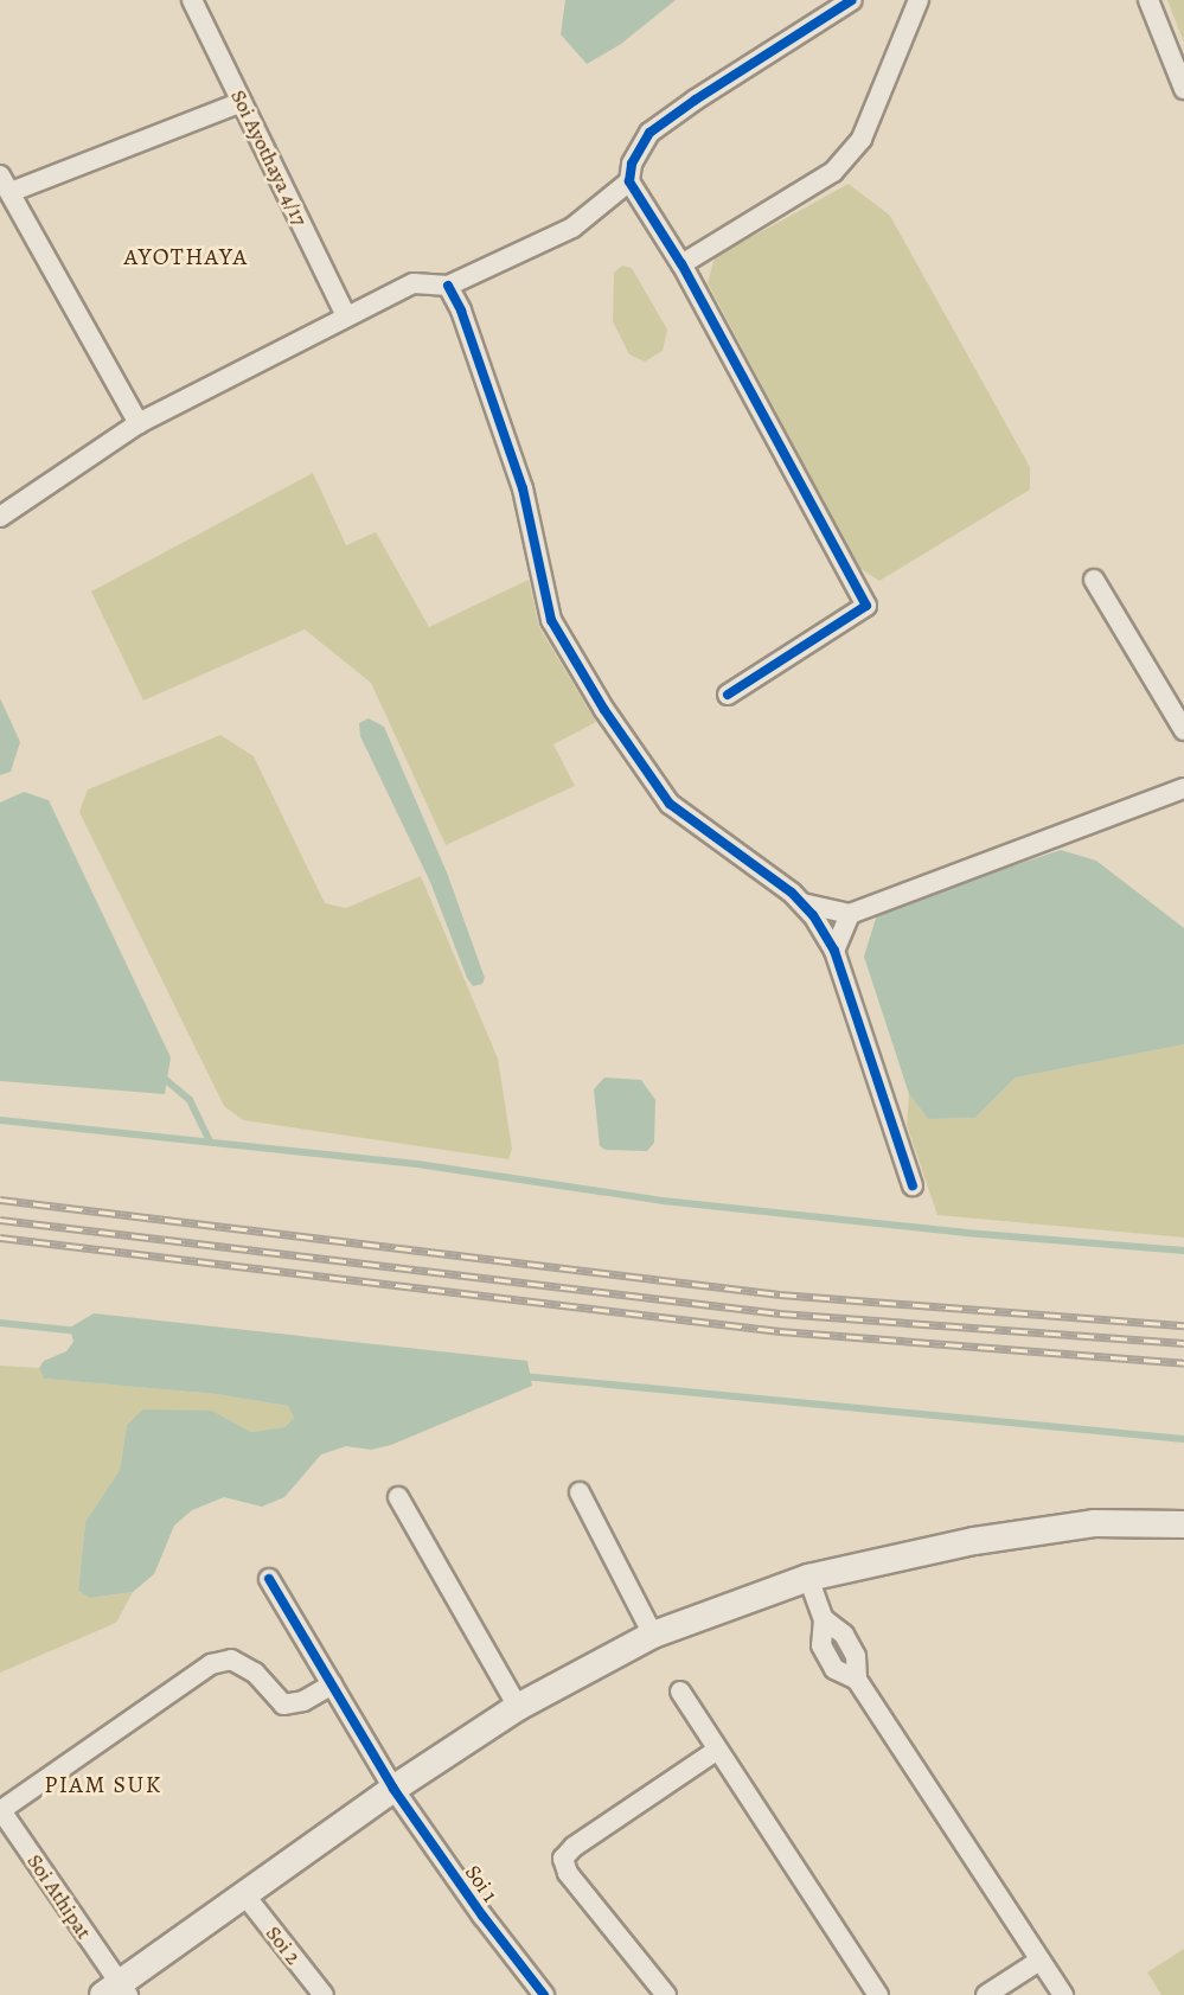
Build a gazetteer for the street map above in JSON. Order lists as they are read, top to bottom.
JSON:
{
  "streets": {
    "street": [
      "Soi Ayothaya 4/17",
      "Soi 1",
      "Soi Athipat",
      "Soi 2"
    ]
  },
  "districts": ["AYOTHAYA", "PIAM SUK"]
}
